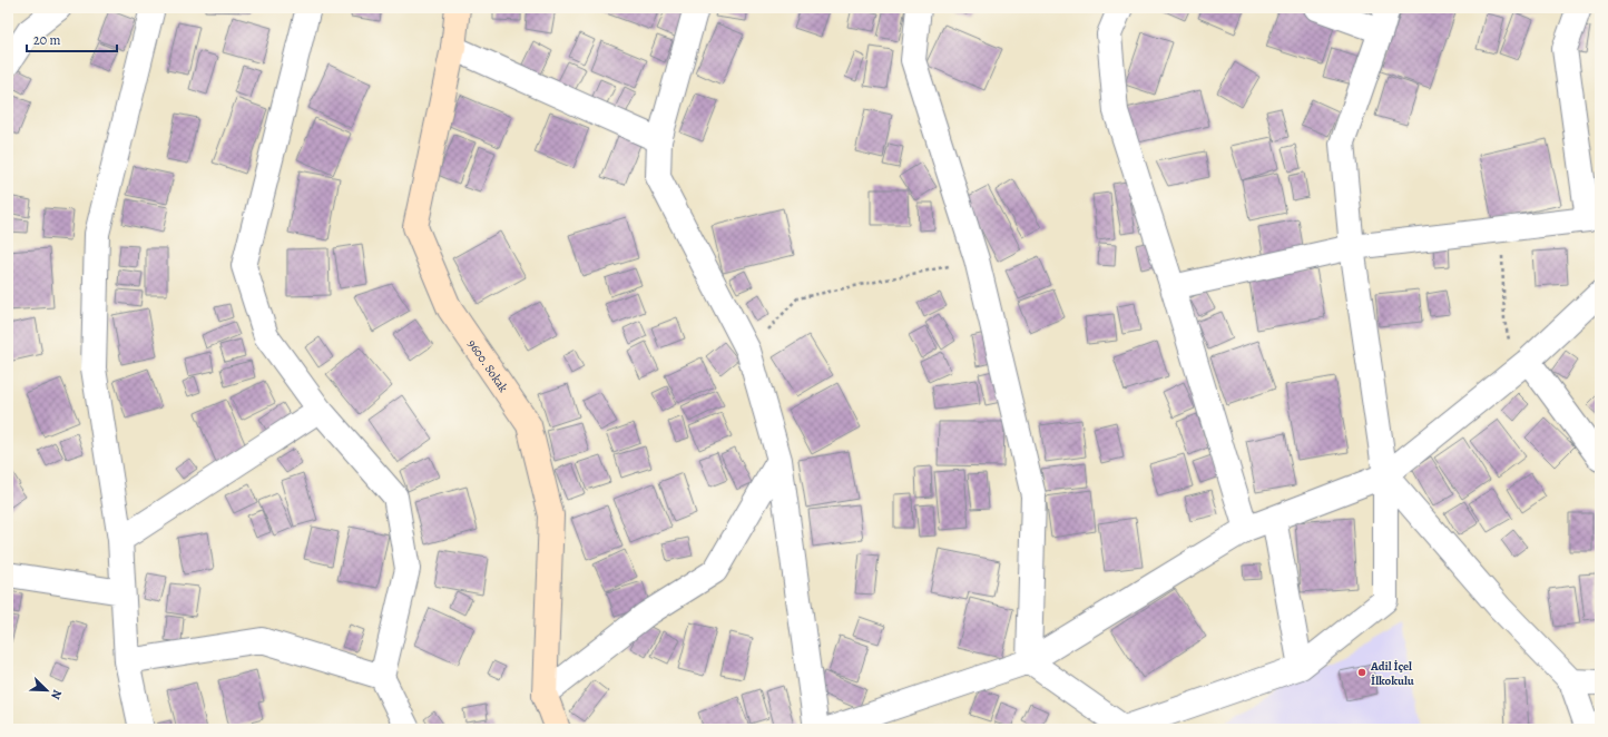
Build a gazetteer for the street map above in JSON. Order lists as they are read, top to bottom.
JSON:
{
  "streets": {
    "street": ["9600. Sokak"]
  },
  "places": ["Adil İçel İlkokulu"],
  "scale_bar": "20 m",
  "north": "bottom right"
}
